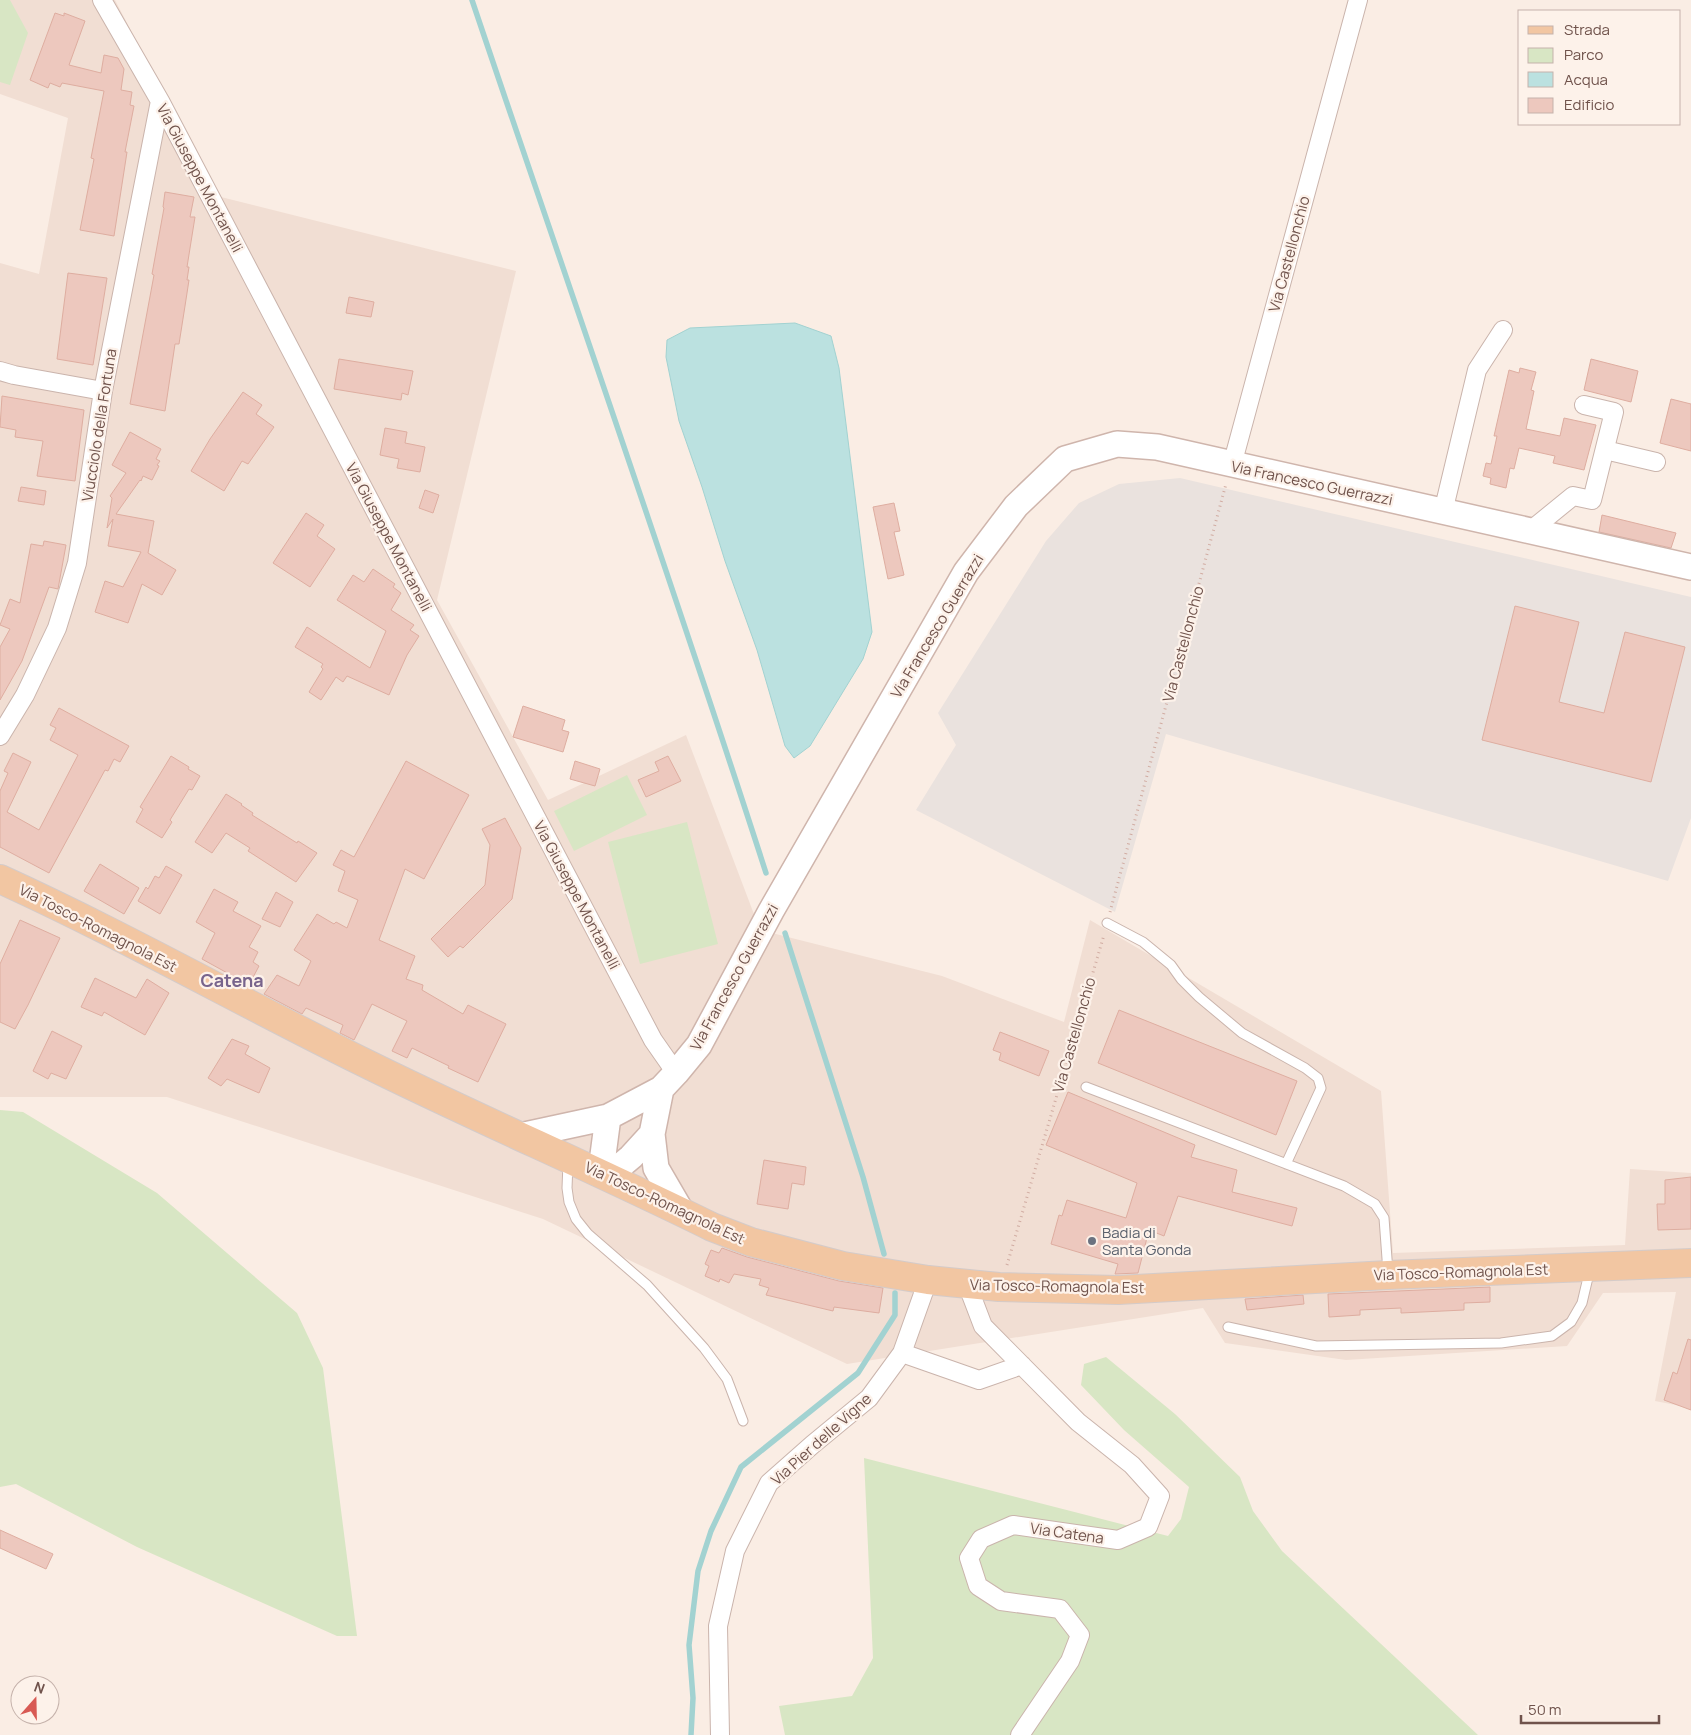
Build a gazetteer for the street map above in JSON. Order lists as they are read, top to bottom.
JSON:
{
  "streets": {
    "main road": ["Via Francesco Guerrazzi", "Via Tosco-Romagnola Est"],
    "street": [
      "Via Giuseppe Montanelli",
      "Via Castellonchio",
      "Viucciolo della Fortuna",
      "Via Pier delle Vigne",
      "Via Catena"
    ]
  },
  "crossings": [
    ["Via Giuseppe Montanelli", "Viucciolo della Fortuna"],
    ["Via Giuseppe Montanelli", "Via Francesco Guerrazzi"],
    ["Via Castellonchio", "Via Francesco Guerrazzi"],
    ["Via Castellonchio", "Via Tosco-Romagnola Est"],
    ["Via Francesco Guerrazzi", "Via Tosco-Romagnola Est"],
    ["Via Tosco-Romagnola Est", "Via Pier delle Vigne"],
    ["Via Tosco-Romagnola Est", "Via Catena"]
  ],
  "districts": ["Catena"],
  "places": ["Badia di Santa Gonda"],
  "legend": [
    "Strada",
    "Parco",
    "Acqua",
    "Edificio"
  ],
  "scale_bar": "50 m",
  "north": "top"
}
